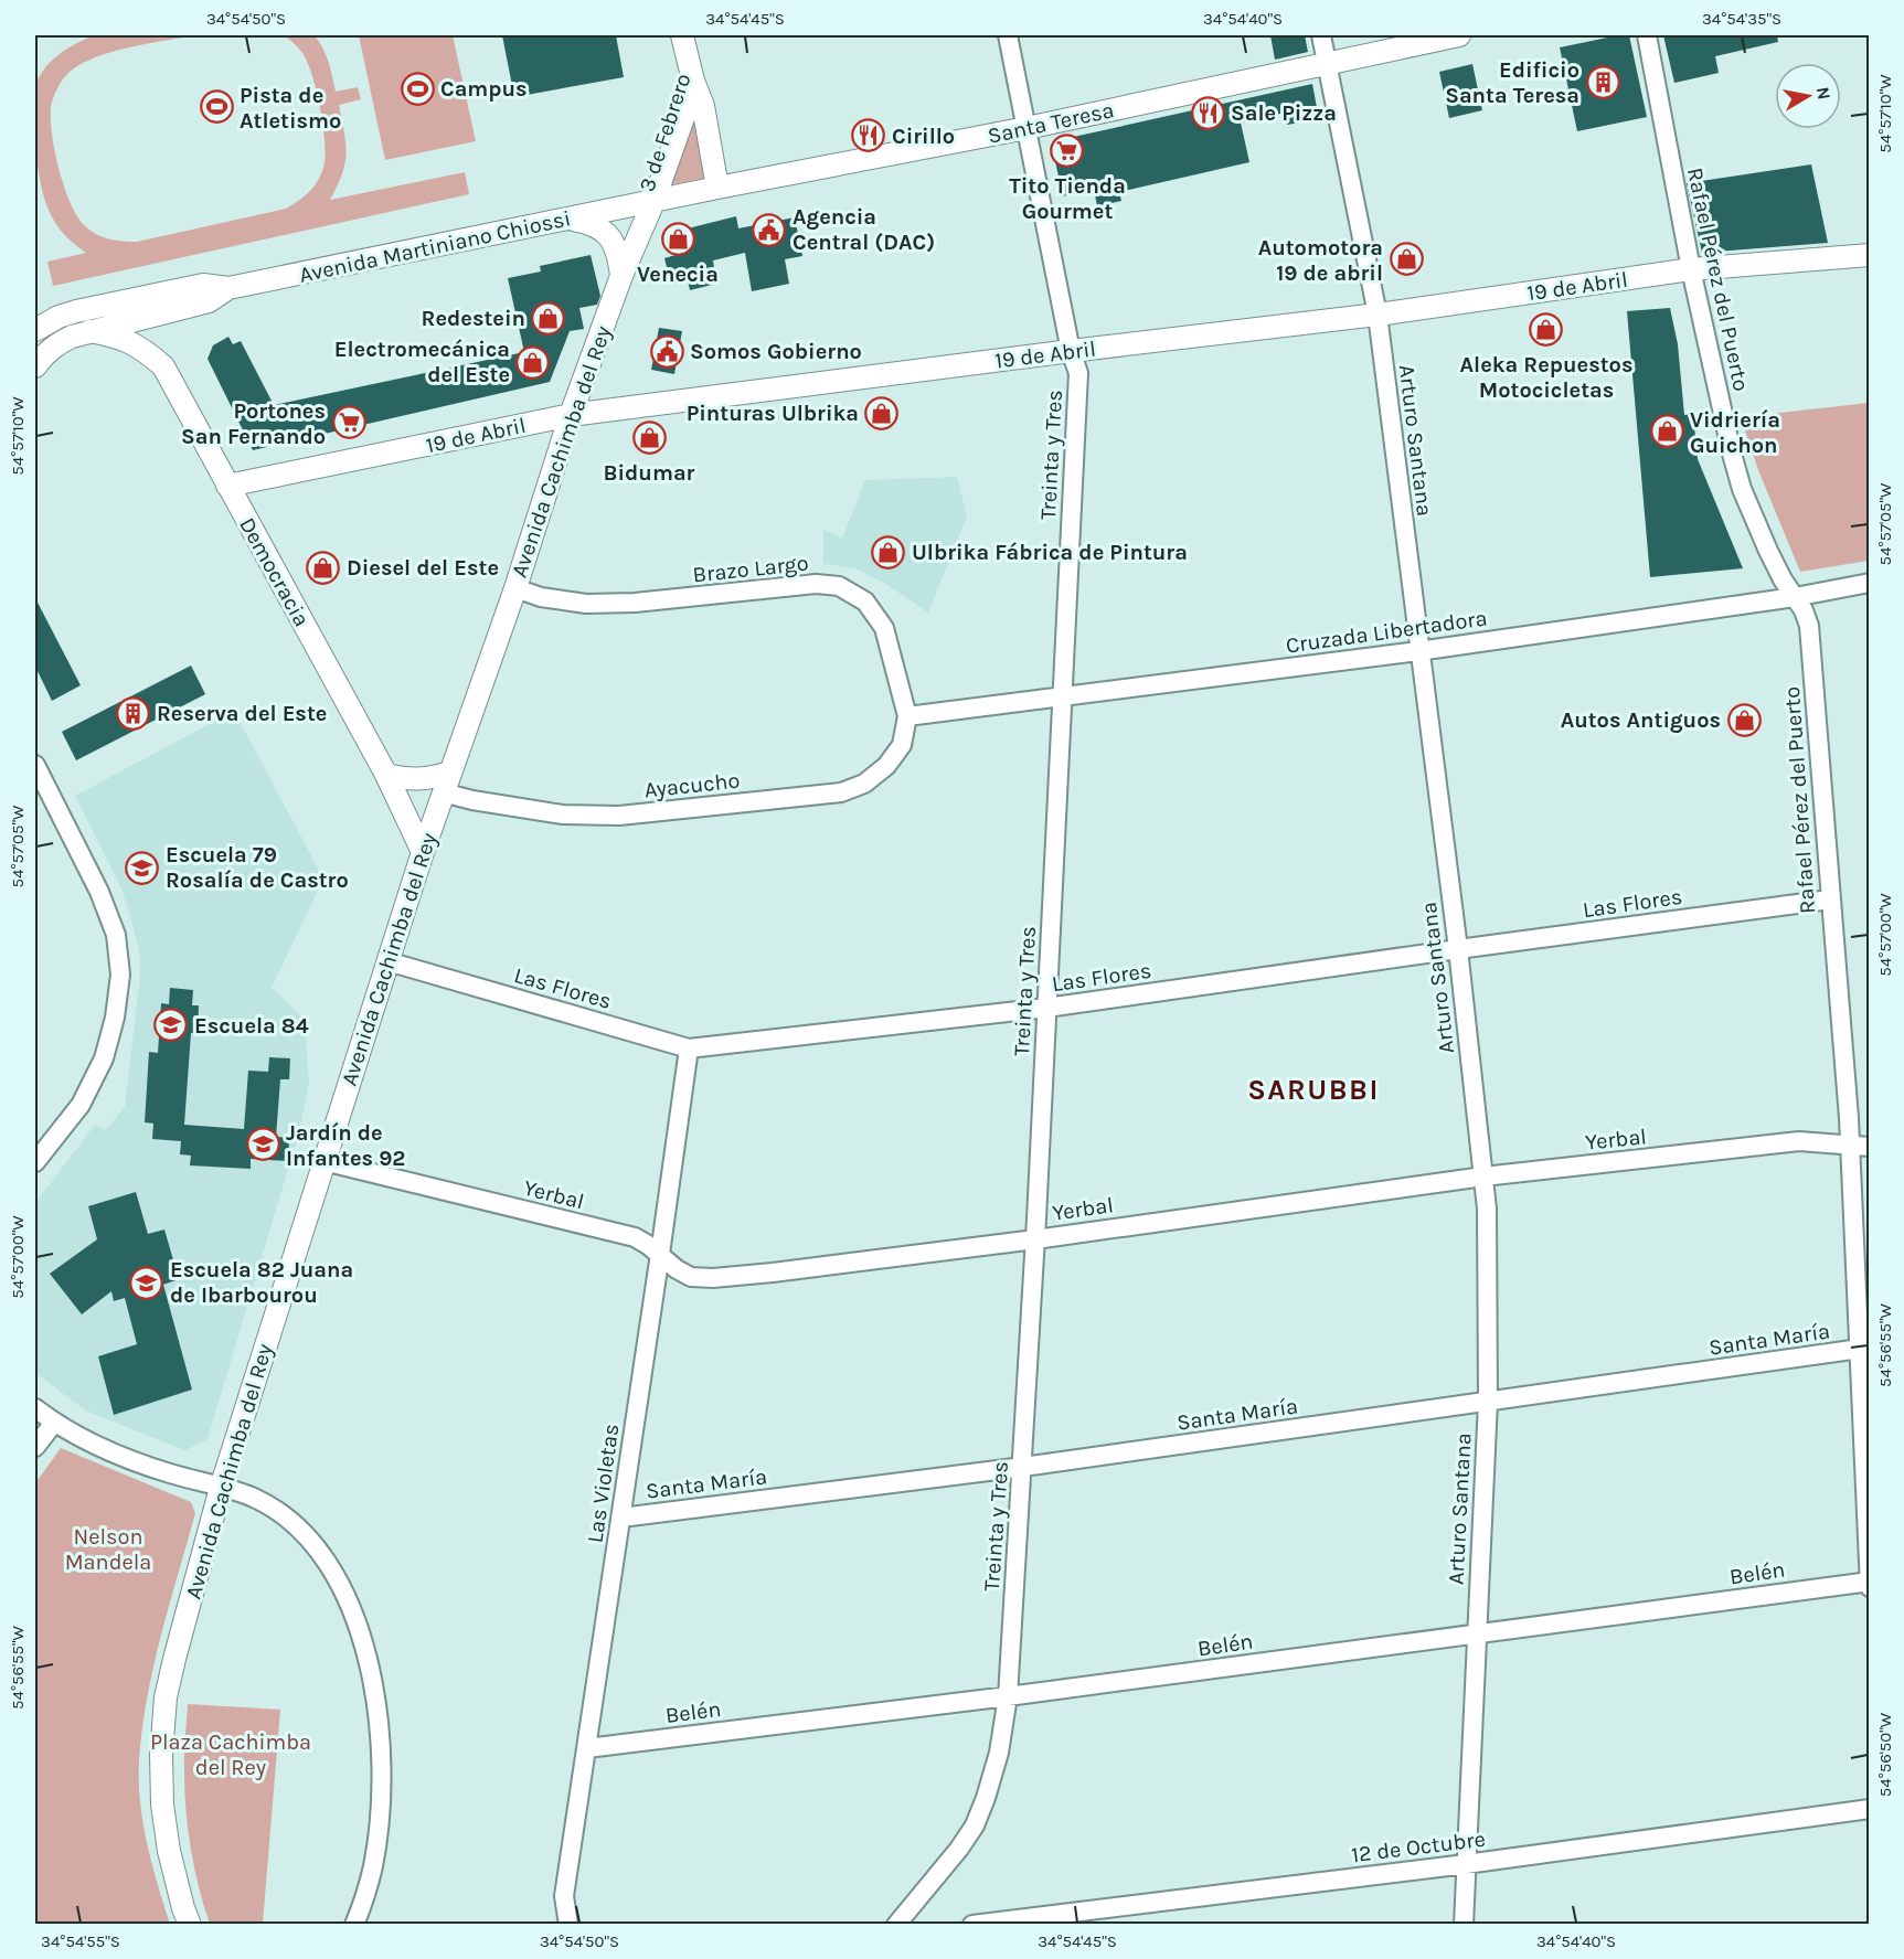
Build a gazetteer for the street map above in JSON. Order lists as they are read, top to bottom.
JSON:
{
  "streets": {
    "street": [
      "Santa Teresa",
      "3 de Febrero",
      "Avenida Martiniano Chiossi",
      "Rafael Pérez del Puerto",
      "19 de Abril",
      "Arturo Santana",
      "Avenida Cachimba del Rey",
      "Treinta y Tres",
      "Brazo Largo",
      "Democracia",
      "Cruzada Libertadora",
      "Ayacucho",
      "Las Flores",
      "Yerbal",
      "Santa María",
      "Las Violetas",
      "Belén",
      "12 de Octubre"
    ]
  },
  "crossings": [
    ["Santa Teresa", "3 de Febrero"],
    ["Santa Teresa", "Avenida Martiniano Chiossi"],
    ["Santa Teresa", "Arturo Santana"],
    ["Santa Teresa", "Avenida Cachimba del Rey"],
    ["Santa Teresa", "Treinta y Tres"],
    ["3 de Febrero", "Avenida Martiniano Chiossi"],
    ["3 de Febrero", "Avenida Cachimba del Rey"],
    ["Avenida Martiniano Chiossi", "Avenida Cachimba del Rey"],
    ["Avenida Martiniano Chiossi", "Democracia"],
    ["Rafael Pérez del Puerto", "19 de Abril"],
    ["Rafael Pérez del Puerto", "Cruzada Libertadora"],
    ["Rafael Pérez del Puerto", "Las Flores"],
    ["Rafael Pérez del Puerto", "Yerbal"],
    ["Rafael Pérez del Puerto", "Santa María"],
    ["Rafael Pérez del Puerto", "Belén"],
    ["19 de Abril", "Arturo Santana"],
    ["19 de Abril", "Avenida Cachimba del Rey"],
    ["19 de Abril", "Treinta y Tres"],
    ["19 de Abril", "Democracia"],
    ["Arturo Santana", "Cruzada Libertadora"],
    ["Arturo Santana", "Las Flores"],
    ["Arturo Santana", "Yerbal"],
    ["Arturo Santana", "Santa María"],
    ["Arturo Santana", "Belén"],
    ["Arturo Santana", "12 de Octubre"],
    ["Avenida Cachimba del Rey", "Brazo Largo"],
    ["Avenida Cachimba del Rey", "Democracia"],
    ["Avenida Cachimba del Rey", "Ayacucho"],
    ["Avenida Cachimba del Rey", "Las Flores"],
    ["Avenida Cachimba del Rey", "Yerbal"],
    ["Treinta y Tres", "Cruzada Libertadora"],
    ["Treinta y Tres", "Las Flores"],
    ["Treinta y Tres", "Yerbal"],
    ["Treinta y Tres", "Santa María"],
    ["Treinta y Tres", "Belén"],
    ["Brazo Largo", "Cruzada Libertadora"],
    ["Brazo Largo", "Ayacucho"],
    ["Cruzada Libertadora", "Ayacucho"],
    ["Las Flores", "Las Violetas"],
    ["Yerbal", "Las Violetas"],
    ["Santa María", "Las Violetas"],
    ["Las Violetas", "Belén"]
  ],
  "districts": ["SARUBBI"],
  "parks": ["Nelson Mandela", "Plaza Cachimba del Rey"],
  "places": {
    "building": ["Edificio Santa Teresa", "Reserva del Este"],
    "sports": ["Campus", "Pista de Atletismo"],
    "restaurant": ["Sale Pizza", "Cirillo"],
    "supermarket": ["Tito Tienda Gourmet", "Portones San Fernando"],
    "public building": ["Agencia Central (DAC)", "Somos Gobierno"],
    "shop": [
      "Venecia",
      "Automotora 19 de abril",
      "Redestein",
      "Aleka Repuestos Motocicletas",
      "Electromecánica del Este",
      "Pinturas Ulbrika",
      "Vidriería Guichon",
      "Bidumar",
      "Ulbrika Fábrica de Pintura",
      "Diesel del Este",
      "Autos Antiguos"
    ],
    "school or university": [
      "Escuela 79 Rosalía de Castro",
      "Escuela 84",
      "Jardín de Infantes 92",
      "Escuela 82 Juana de Ibarbourou"
    ]
  },
  "north": "right",
  "coordinates": [
    "34°54'50\"S",
    "34°54'45\"S",
    "34°54'40\"S",
    "34°54'35\"S",
    "54°57'10\"W",
    "54°57'05\"W",
    "54°57'00\"W",
    "54°56'55\"W",
    "54°56'50\"W",
    "34°54'55\"S"
  ]
}
